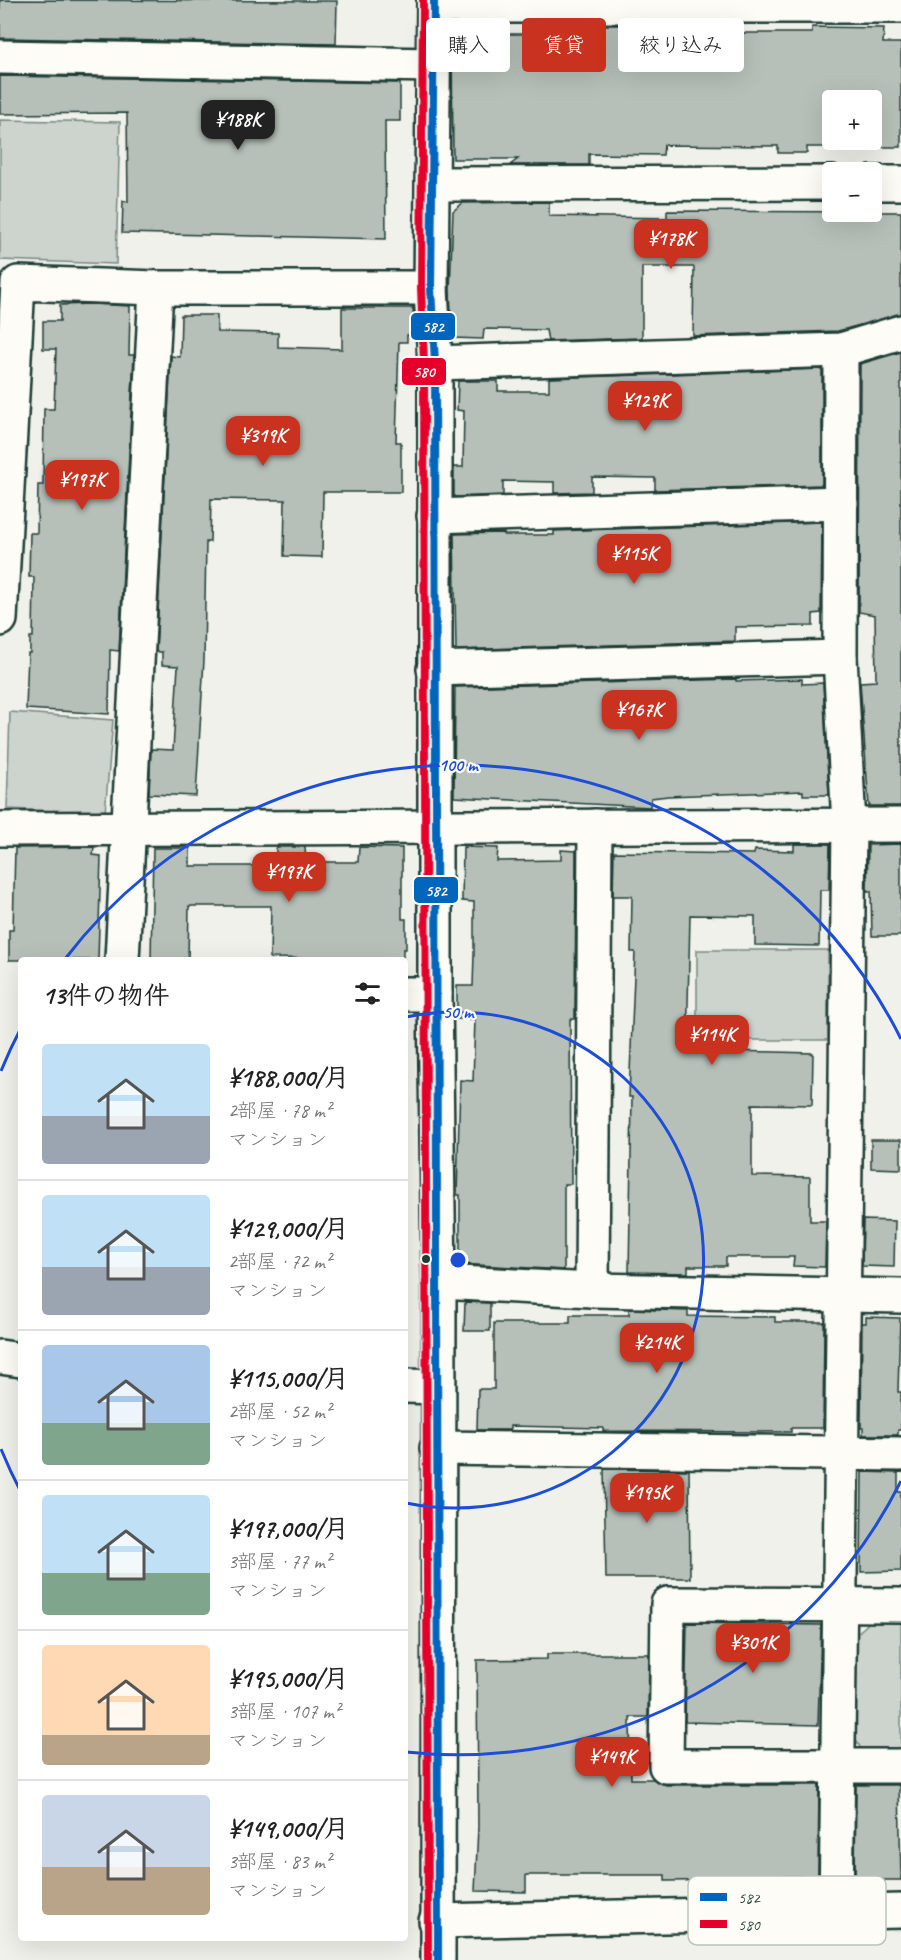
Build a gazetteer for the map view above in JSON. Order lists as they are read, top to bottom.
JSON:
{
  "lines": ["transit line 582", "transit line 580"],
  "legend": ["582", "580"],
  "page": {
    "chip": ["購入", "賃貸", "絞り込み"],
    "map_buttons": ["+", "−"],
    "price": [
      "¥188K",
      "¥178K",
      "¥129K",
      "¥319K",
      "¥197K",
      "¥115K",
      "¥167K",
      "¥197K",
      "¥114K",
      "¥214K",
      "¥195K",
      "¥301K",
      "¥149K"
    ],
    "heading": "13件の物件",
    "list": [
      {
        "name": "¥188,000/月",
        "note": "2部屋 · 78 m² · マンション"
      },
      {
        "name": "¥129,000/月",
        "note": "2部屋 · 72 m² · マンション"
      },
      {
        "name": "¥115,000/月",
        "note": "2部屋 · 52 m² · マンション"
      },
      {
        "name": "¥197,000/月",
        "note": "3部屋 · 77 m² · マンション"
      },
      {
        "name": "¥195,000/月",
        "note": "3部屋 · 107 m² · マンション"
      },
      {
        "name": "¥149,000/月",
        "note": "3部屋 · 83 m² · マンション"
      }
    ]
  },
  "rings": ["100 m", "50 m"]
}
